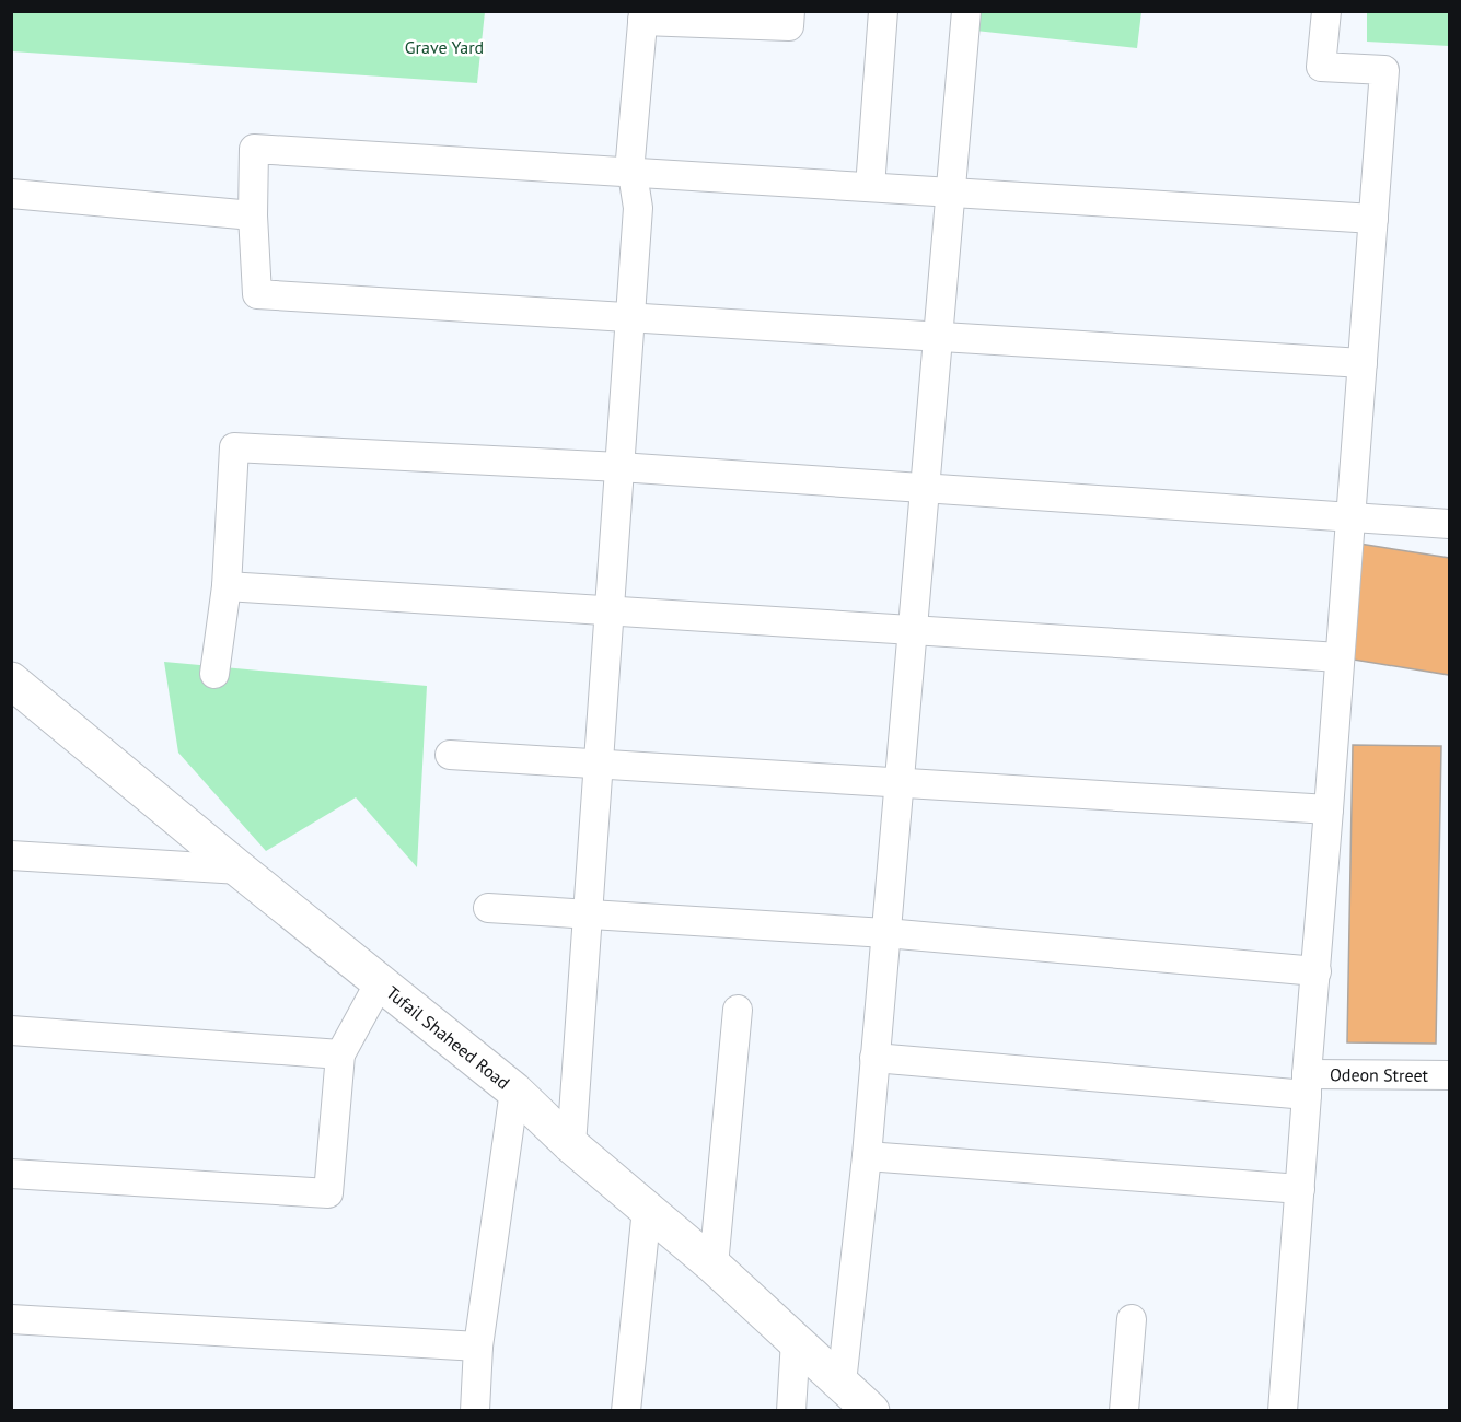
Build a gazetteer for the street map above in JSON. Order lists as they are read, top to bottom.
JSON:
{
  "streets": {
    "street": ["Tufail Shaheed Road", "Odeon Street"]
  },
  "parks": ["Grave Yard"]
}
